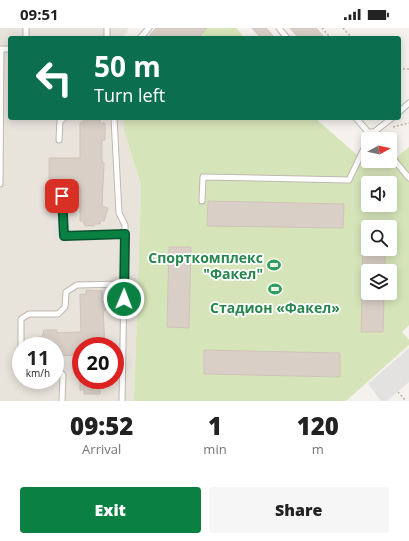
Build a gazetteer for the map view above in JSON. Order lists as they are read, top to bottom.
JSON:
{
  "places": {
    "sports": ["Спорткомплекс \"Факел\"", "Стадион «Факел»"]
  },
  "north": "right",
  "page": {
    "status": "09:51",
    "turn": ["50 m", "Turn left"],
    "speed": "11 km/h",
    "limit": "20",
    "eta": [
      "09:52",
      "Arrival",
      "1",
      "min",
      "120",
      "m"
    ],
    "buttons": ["Exit", "Share"]
  }
}
